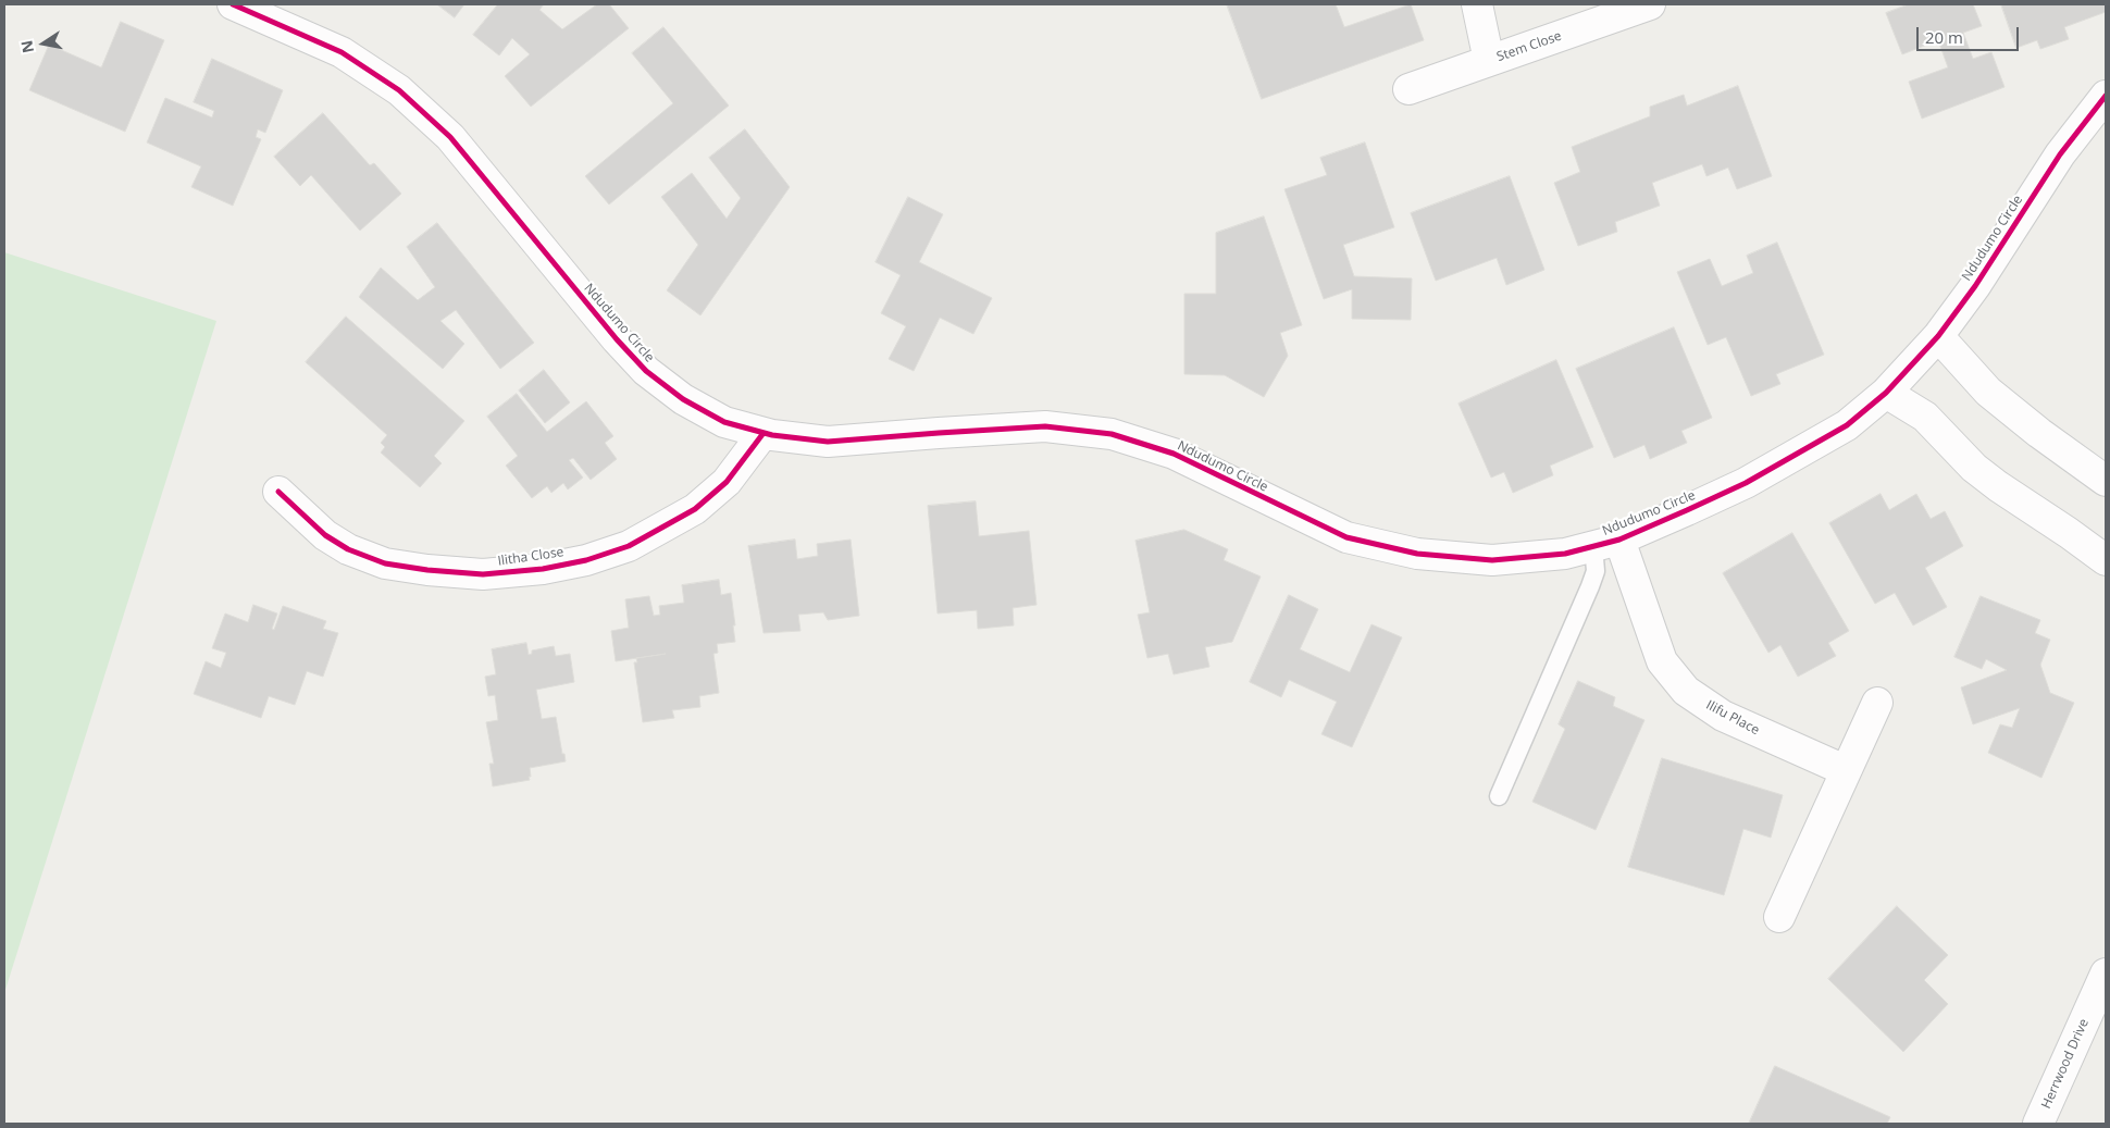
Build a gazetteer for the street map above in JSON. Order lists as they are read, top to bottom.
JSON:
{
  "streets": {
    "street": [
      "Stem Close",
      "Ndudumo Circle",
      "Ilitha Close",
      "Ilifu Place",
      "Herrwood Drive"
    ]
  },
  "crossings": [
    ["Ndudumo Circle", "Ilitha Close"],
    ["Ndudumo Circle", "Ilifu Place"]
  ],
  "scale_bar": "20 m",
  "north": "left"
}
